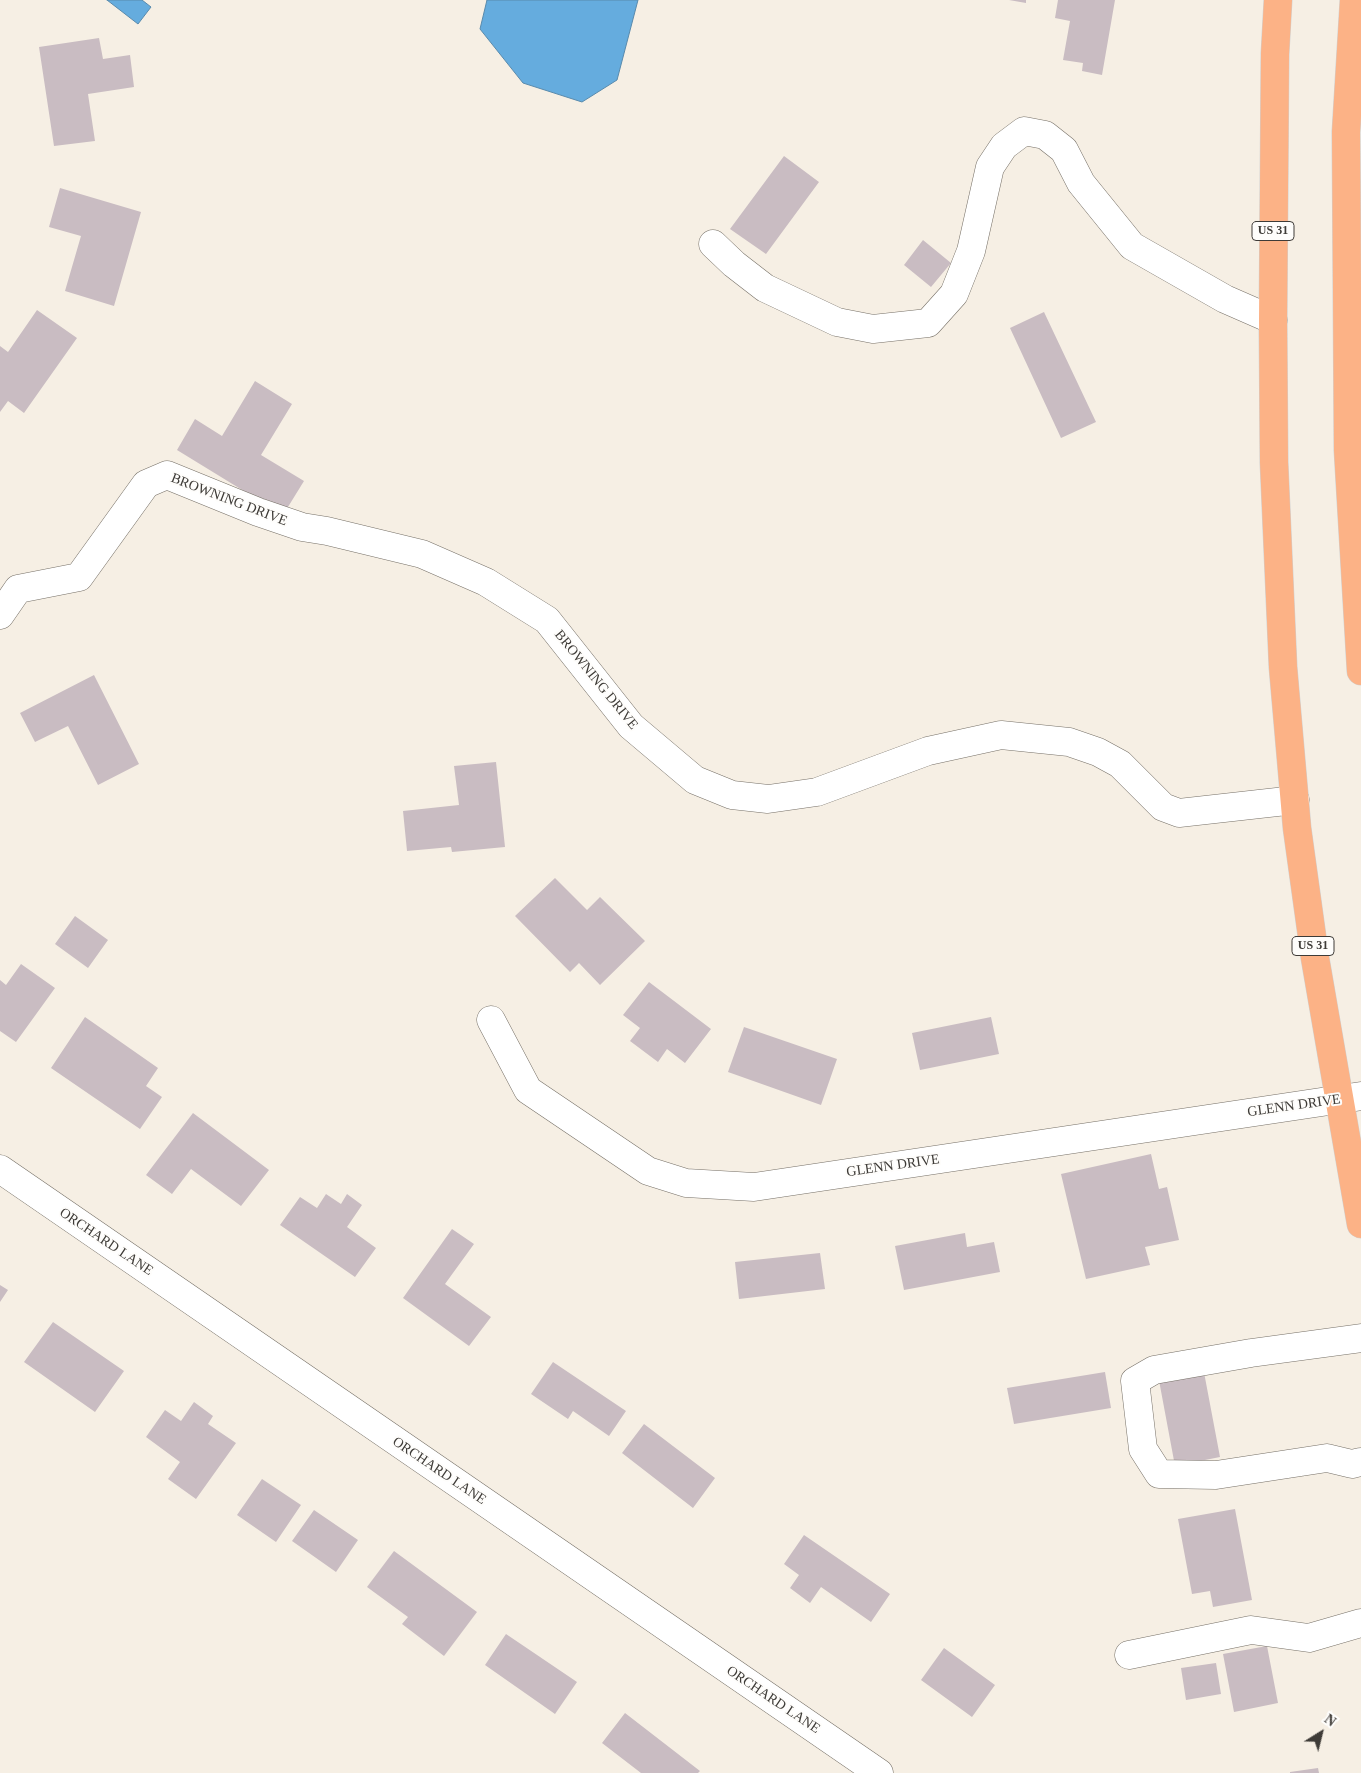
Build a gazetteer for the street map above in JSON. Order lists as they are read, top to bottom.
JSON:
{
  "streets": {
    "main road": ["US 31"],
    "street": ["BROWNING DRIVE", "GLENN DRIVE", "ORCHARD LANE"]
  },
  "crossings": [
    ["US 31", "BROWNING DRIVE"],
    ["US 31", "GLENN DRIVE"]
  ],
  "north": "top right"
}
